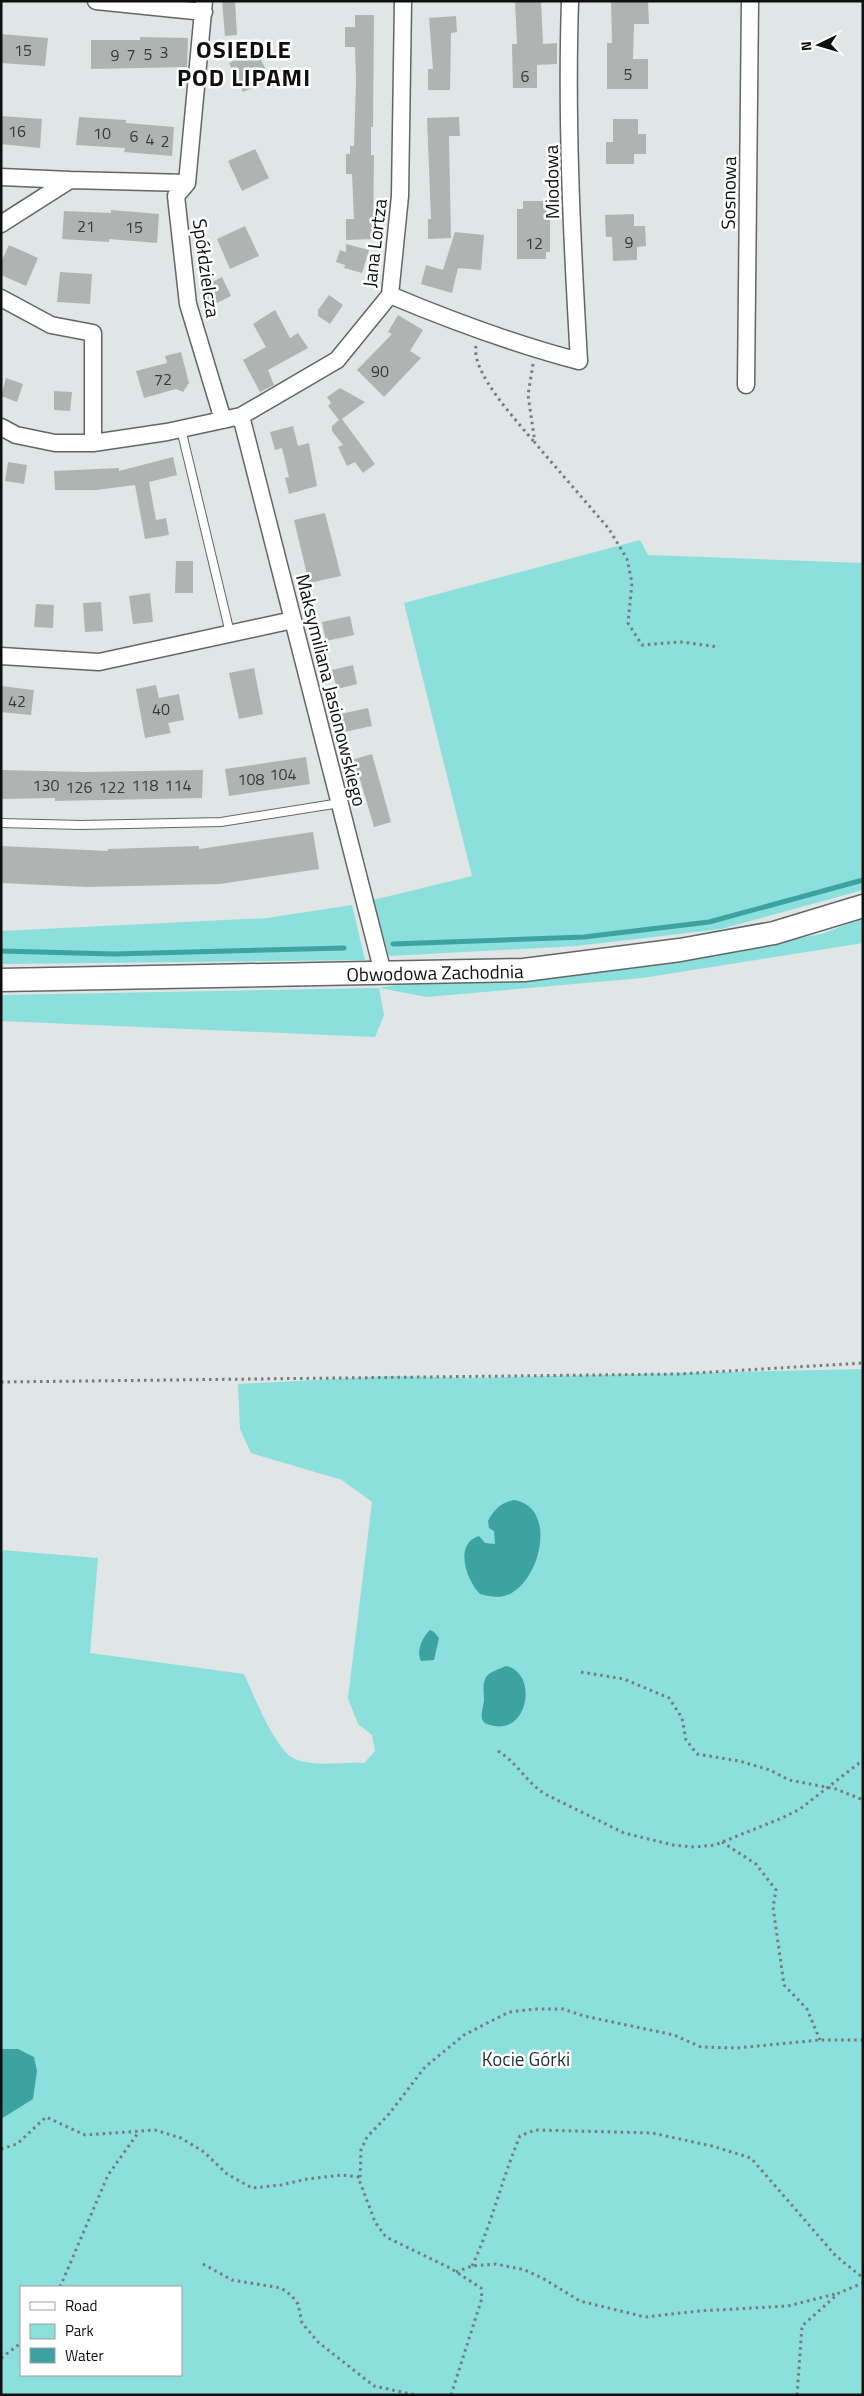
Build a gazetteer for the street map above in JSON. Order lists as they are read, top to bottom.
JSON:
{
  "streets": {
    "main road": ["Obwodowa Zachodnia"],
    "street": [
      "Miodowa",
      "Sosnowa",
      "Jana Lortza",
      "Spółdzielcza",
      "Maksymiliana Jasionowskiego"
    ]
  },
  "crossings": [
    ["Jana Lortza", "Spółdzielcza"],
    ["Jana Lortza", "Maksymiliana Jasionowskiego"],
    ["Maksymiliana Jasionowskiego", "Obwodowa Zachodnia"]
  ],
  "districts": ["OSIEDLE POD LIPAMI"],
  "parks": ["Kocie Górki"],
  "house_numbers": [
    "15",
    "3",
    "7",
    "5",
    "9",
    "5",
    "6",
    "16",
    "10",
    "6",
    "4",
    "2",
    "21",
    "15",
    "9",
    "12",
    "90",
    "72",
    "42",
    "40",
    "104",
    "108",
    "130",
    "118",
    "114",
    "126",
    "122"
  ],
  "legend": ["Road", "Park", "Water"],
  "north": "left"
}
